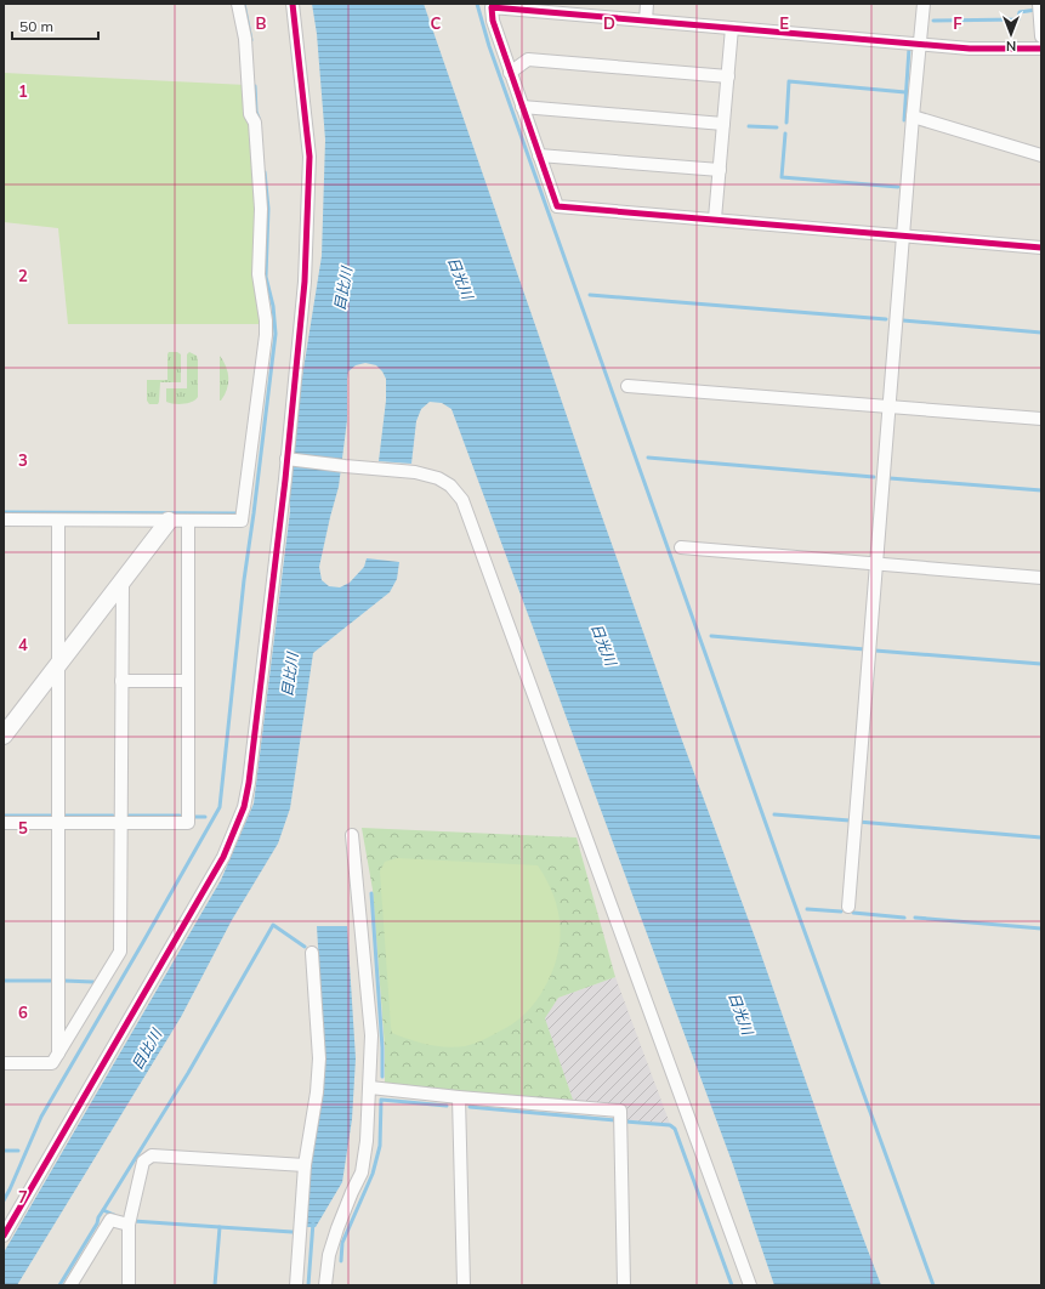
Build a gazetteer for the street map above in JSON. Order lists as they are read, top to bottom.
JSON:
{
  "water": ["日光川", "目比川"],
  "scale_bar": "50 m",
  "north": "bottom",
  "grid": {
    "columns": [
      "B",
      "C",
      "D",
      "E",
      "F"
    ],
    "rows": [
      "1",
      "2",
      "3",
      "4",
      "5",
      "6",
      "7"
    ]
  }
}
